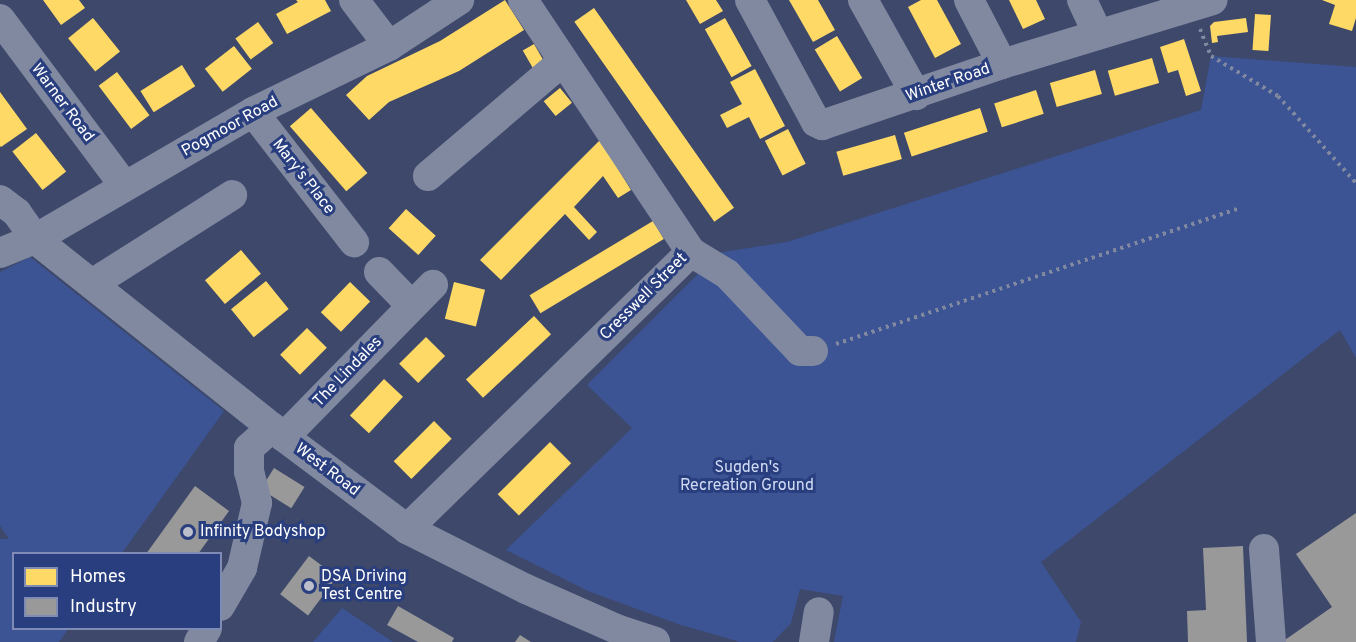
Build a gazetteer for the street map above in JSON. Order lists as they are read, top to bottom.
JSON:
{
  "streets": {
    "street": [
      "Winter Road",
      "Warner Road",
      "Pogmoor Road",
      "Mary's Place",
      "Cresswell Street",
      "The Lindales",
      "West Road"
    ]
  },
  "crossings": [
    ["Warner Road", "Pogmoor Road"],
    ["Pogmoor Road", "Mary's Place"],
    ["Pogmoor Road", "West Road"],
    ["Cresswell Street", "West Road"],
    ["The Lindales", "West Road"]
  ],
  "parks": ["Sugden's Recreation Ground"],
  "places": ["Infinity Bodyshop", "DSA Driving Test Centre"],
  "legend": ["Homes", "Industry"]
}
